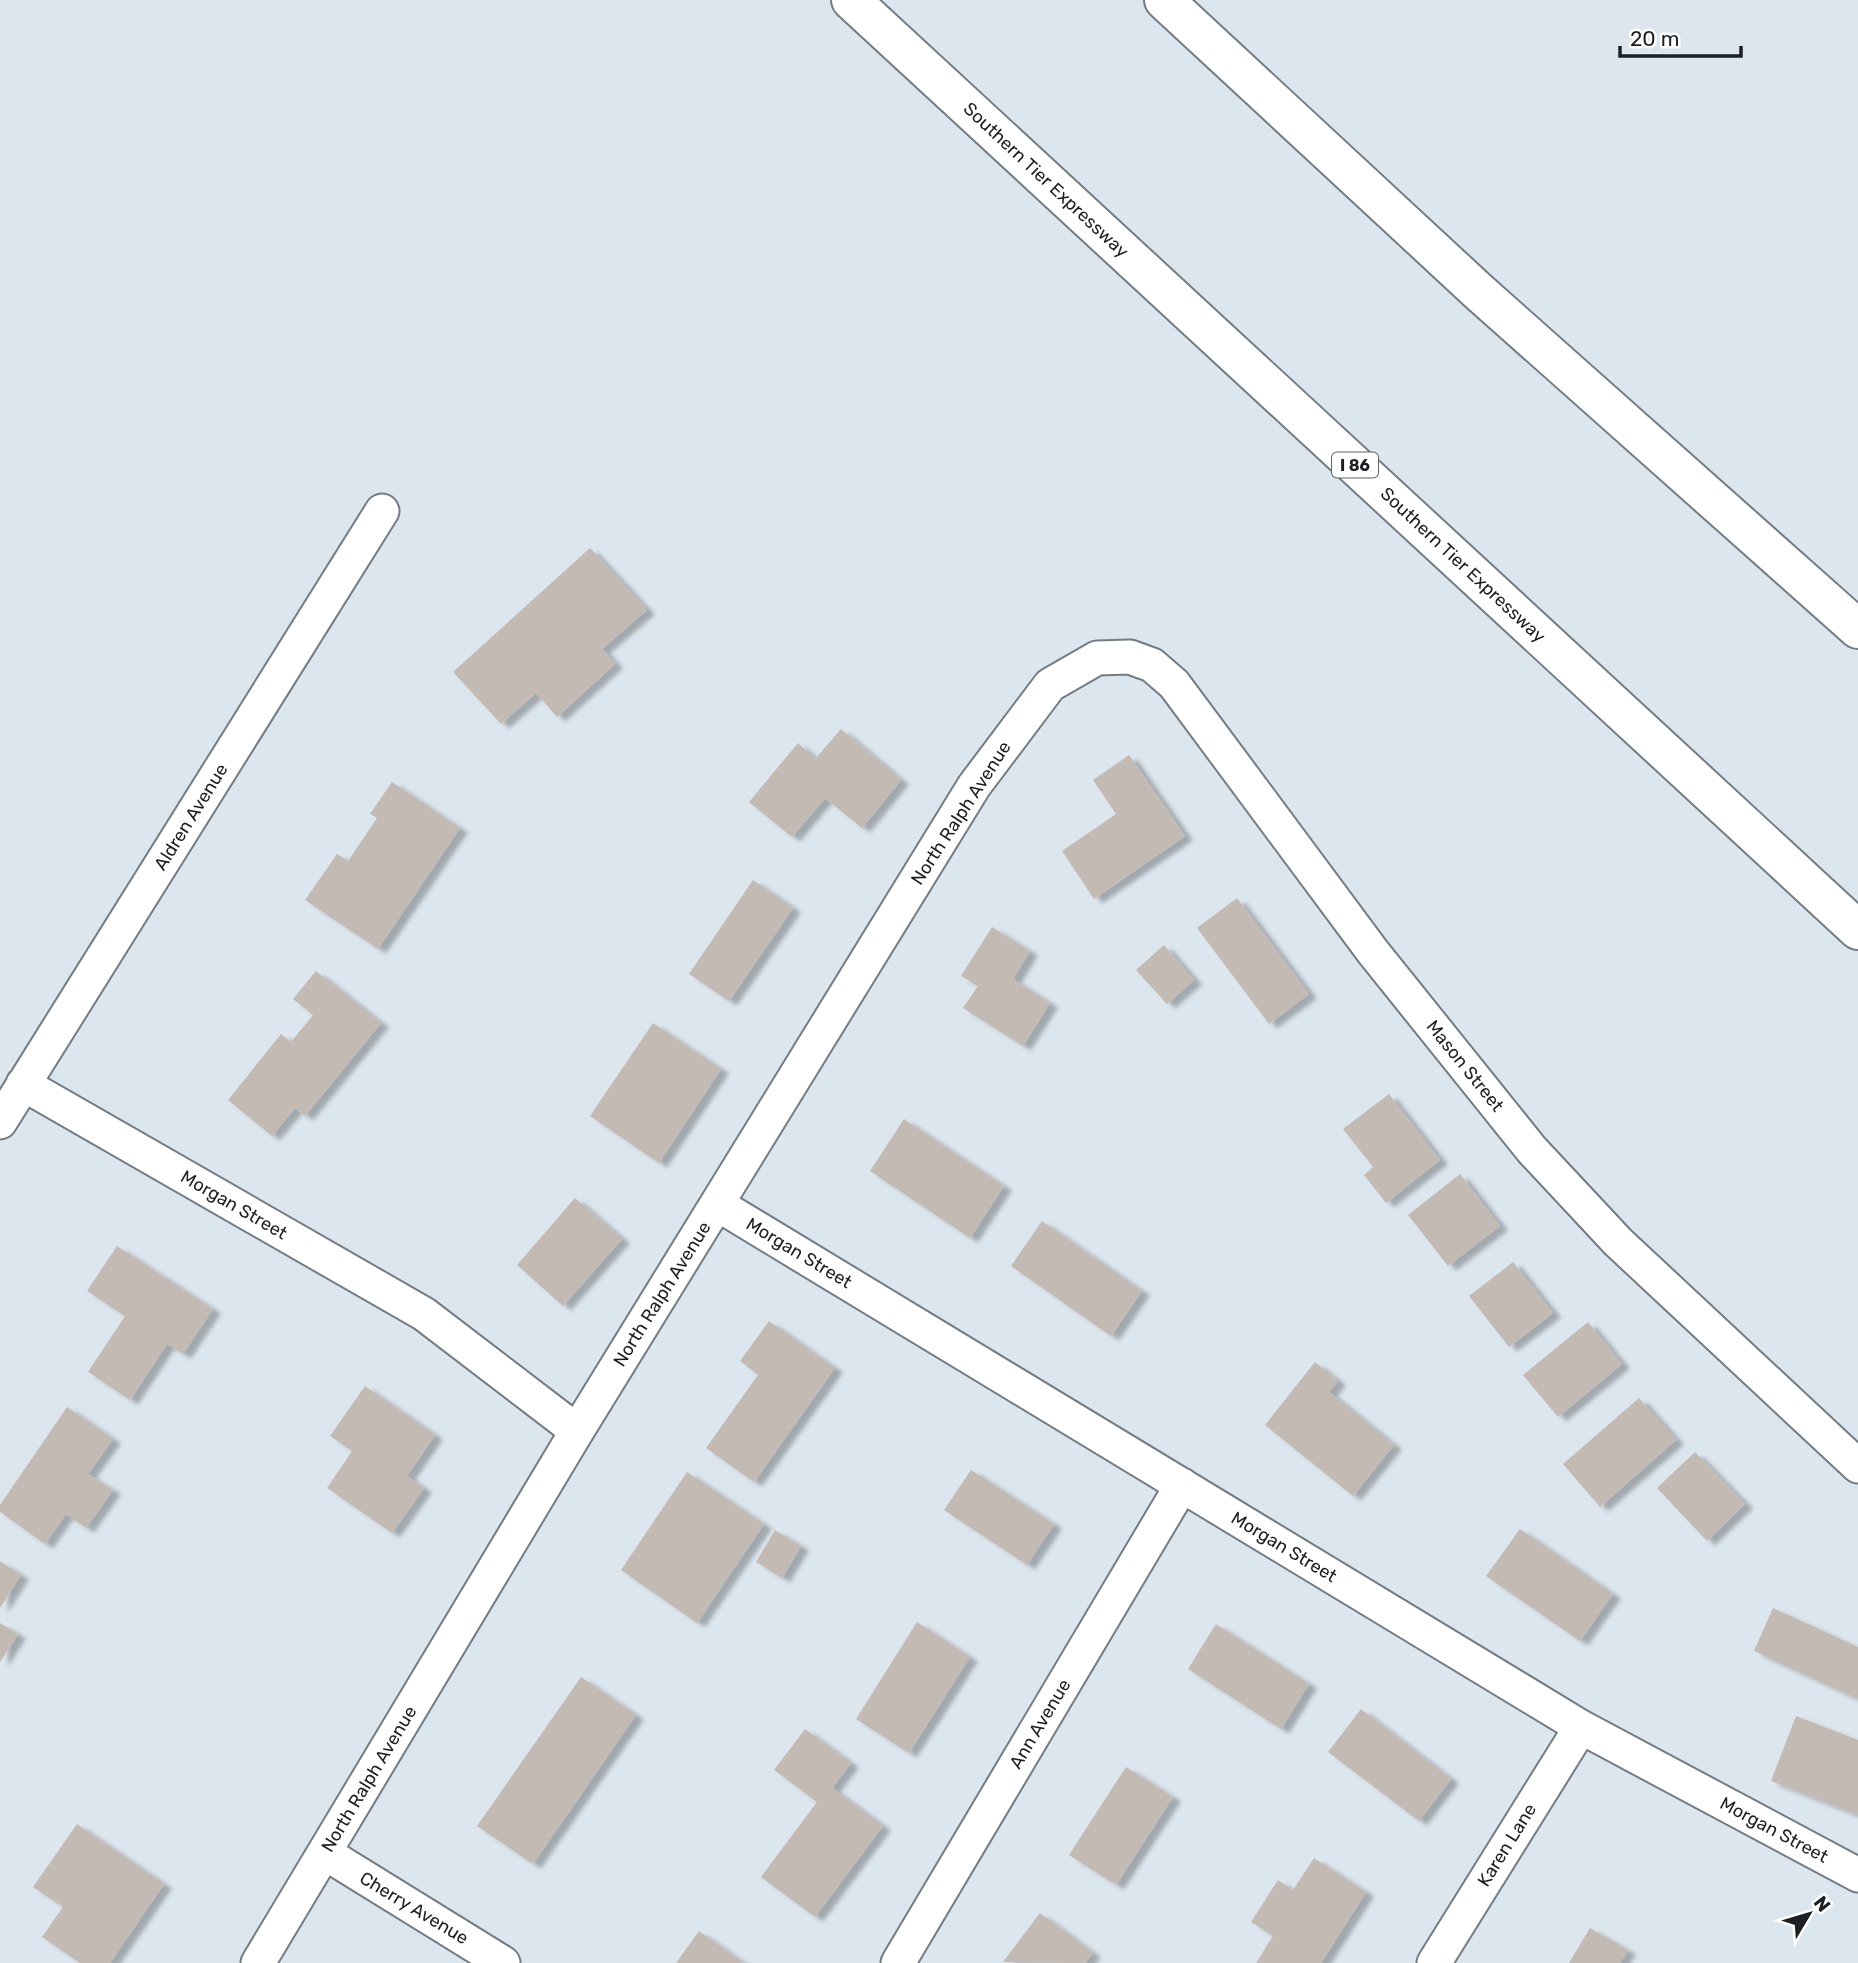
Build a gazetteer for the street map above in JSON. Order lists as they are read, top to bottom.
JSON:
{
  "streets": {
    "highway": ["Southern Tier Expressway", "I 86"],
    "street": [
      "North Ralph Avenue",
      "Aldren Avenue",
      "Mason Street",
      "Morgan Street",
      "Ann Avenue",
      "Karen Lane",
      "Cherry Avenue"
    ]
  },
  "crossings": [
    ["North Ralph Avenue", "Mason Street"],
    ["North Ralph Avenue", "Morgan Street"],
    ["North Ralph Avenue", "Cherry Avenue"],
    ["Aldren Avenue", "Morgan Street"],
    ["Morgan Street", "Ann Avenue"],
    ["Morgan Street", "Karen Lane"]
  ],
  "scale_bar": "20 m",
  "north": "top right"
}
